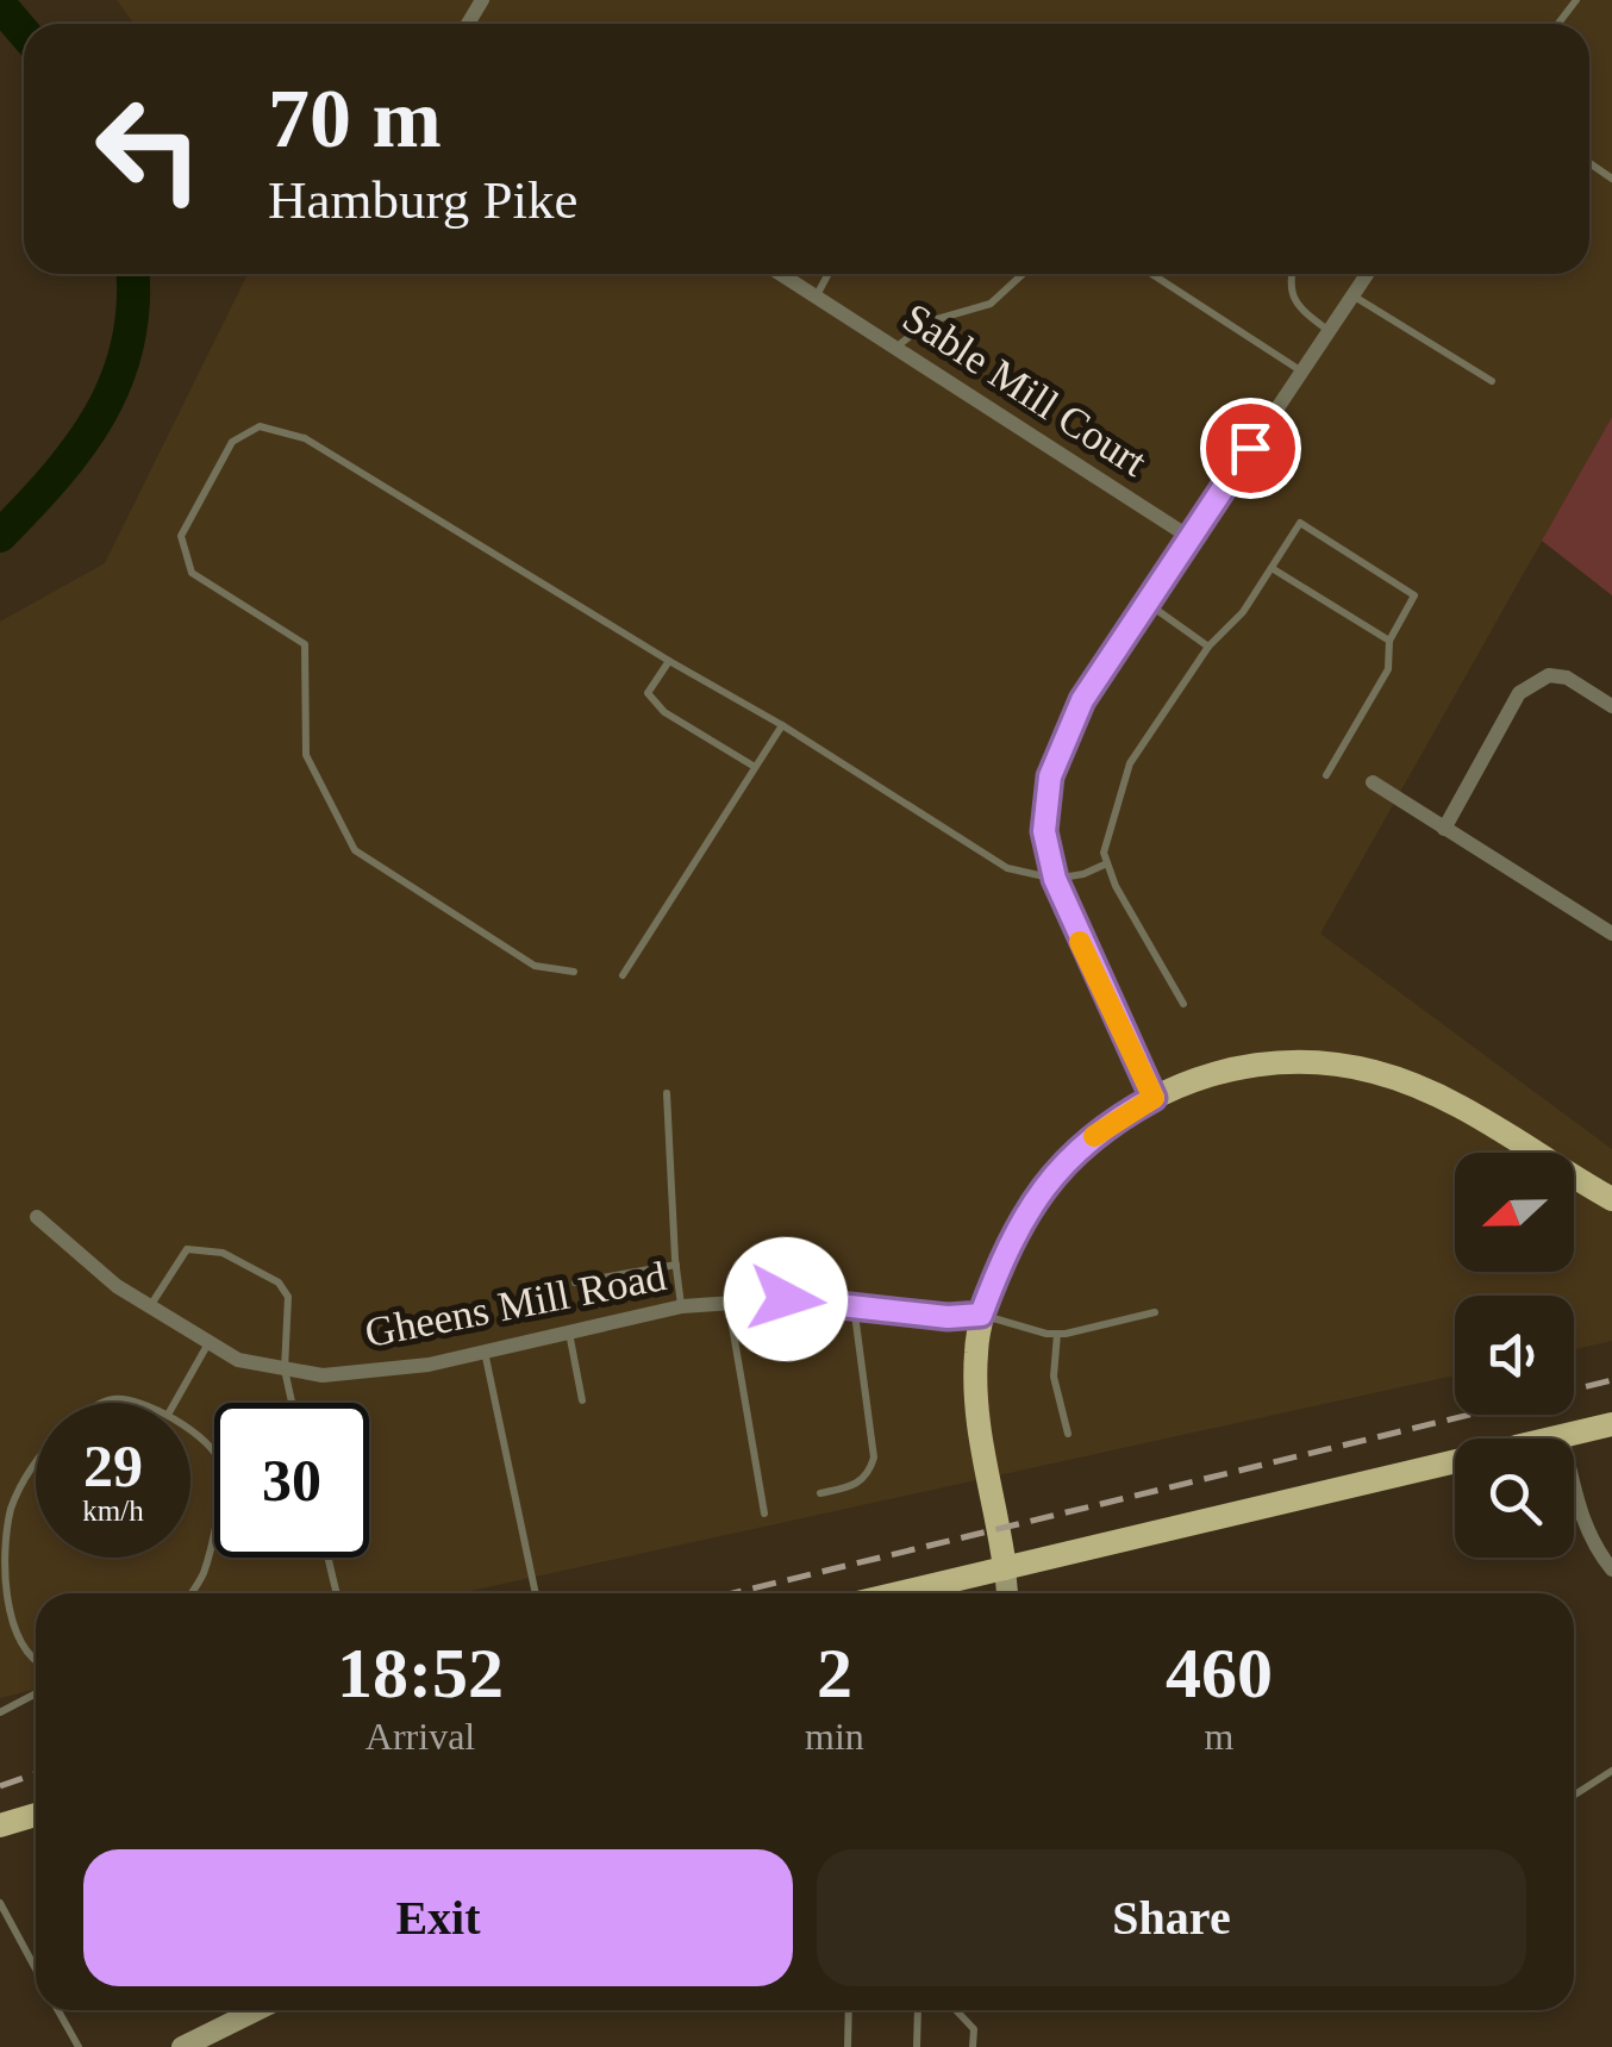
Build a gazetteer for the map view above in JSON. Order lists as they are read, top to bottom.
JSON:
{
  "streets": {
    "street": ["Sable Mill Court", "Gheens Mill Road"]
  },
  "north": "left",
  "page": {
    "turn": ["70 m", "Hamburg Pike"],
    "speed": "29 km/h",
    "limit": "30",
    "eta": [
      "18:52",
      "Arrival",
      "2",
      "min",
      "460",
      "m"
    ],
    "buttons": ["Exit", "Share"]
  }
}
